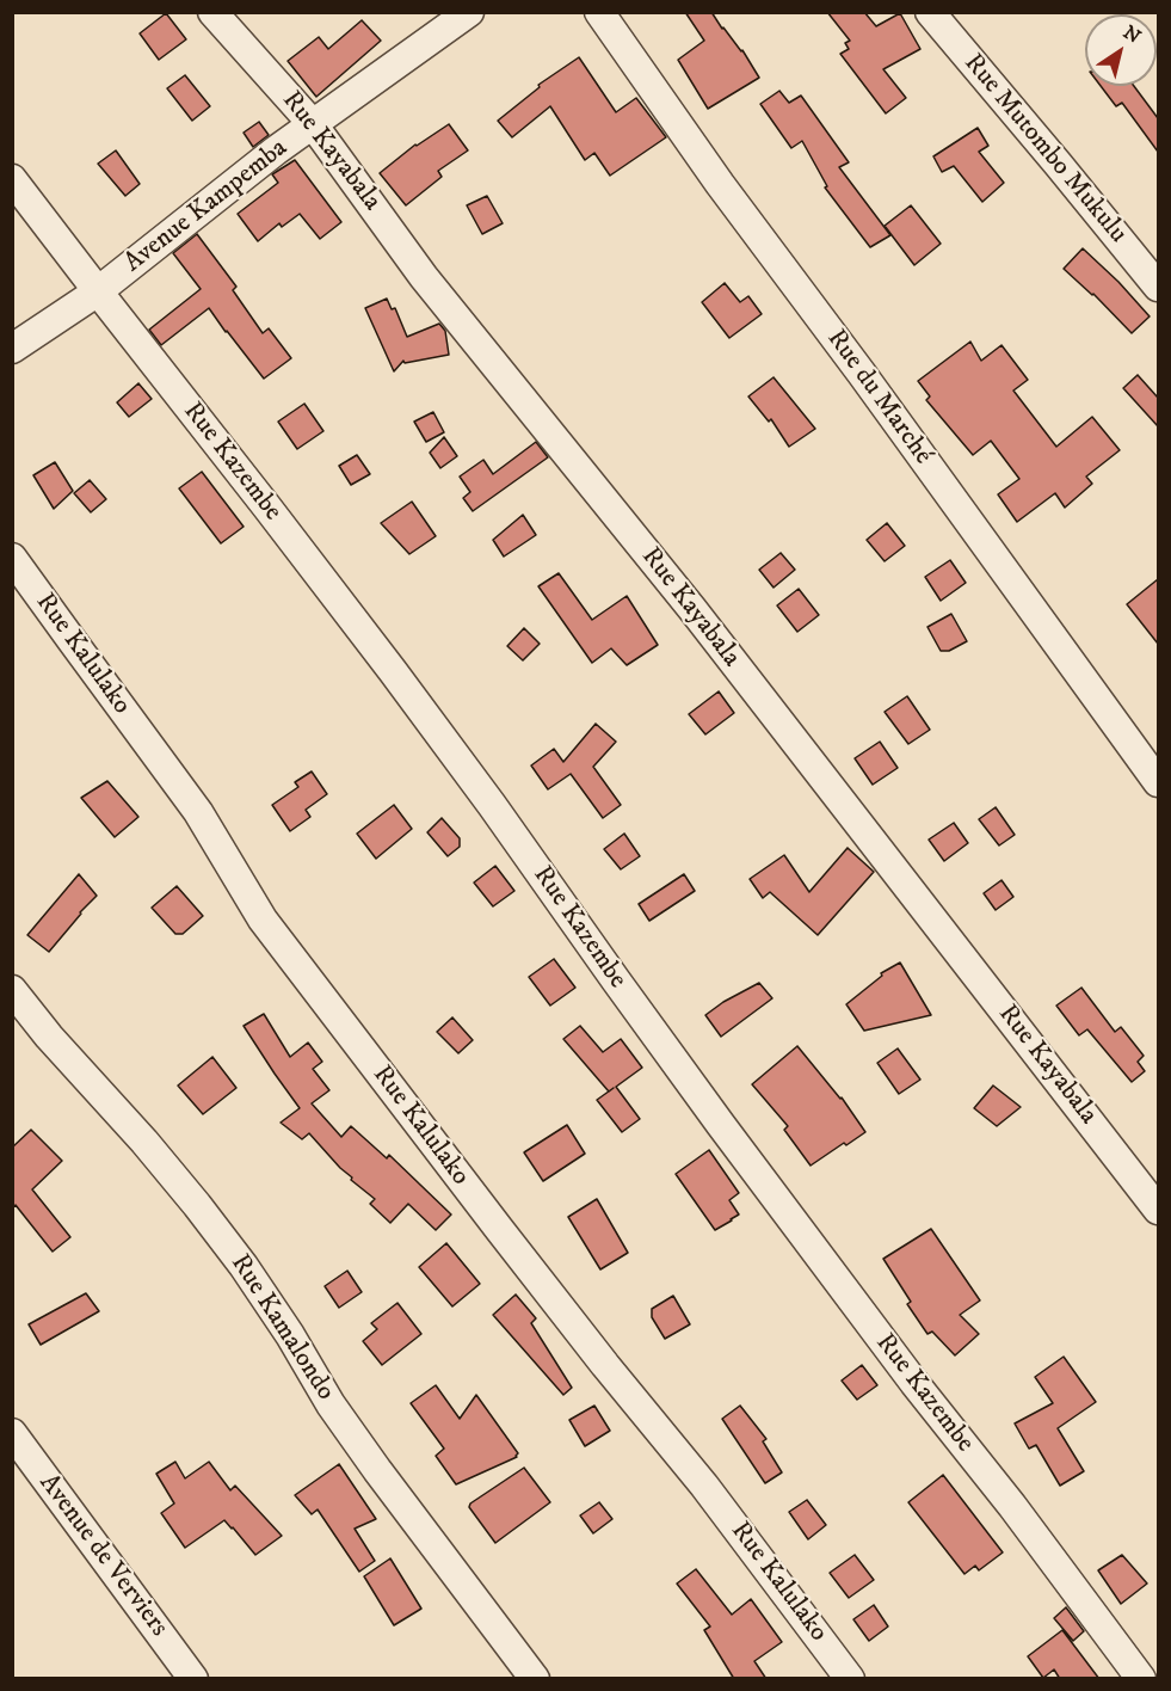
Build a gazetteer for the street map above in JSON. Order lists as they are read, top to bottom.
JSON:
{
  "streets": {
    "street": [
      "Rue Mutombo Mukulu",
      "Rue Kayabala",
      "Avenue Kampemba",
      "Rue du Marché",
      "Rue Kazembe",
      "Rue Kalulako",
      "Rue Kamalondo",
      "Avenue de Verviers"
    ]
  },
  "crossings": [
    ["Rue Kayabala", "Avenue Kampemba"],
    ["Avenue Kampemba", "Rue Kazembe"]
  ],
  "north": "top right"
}
